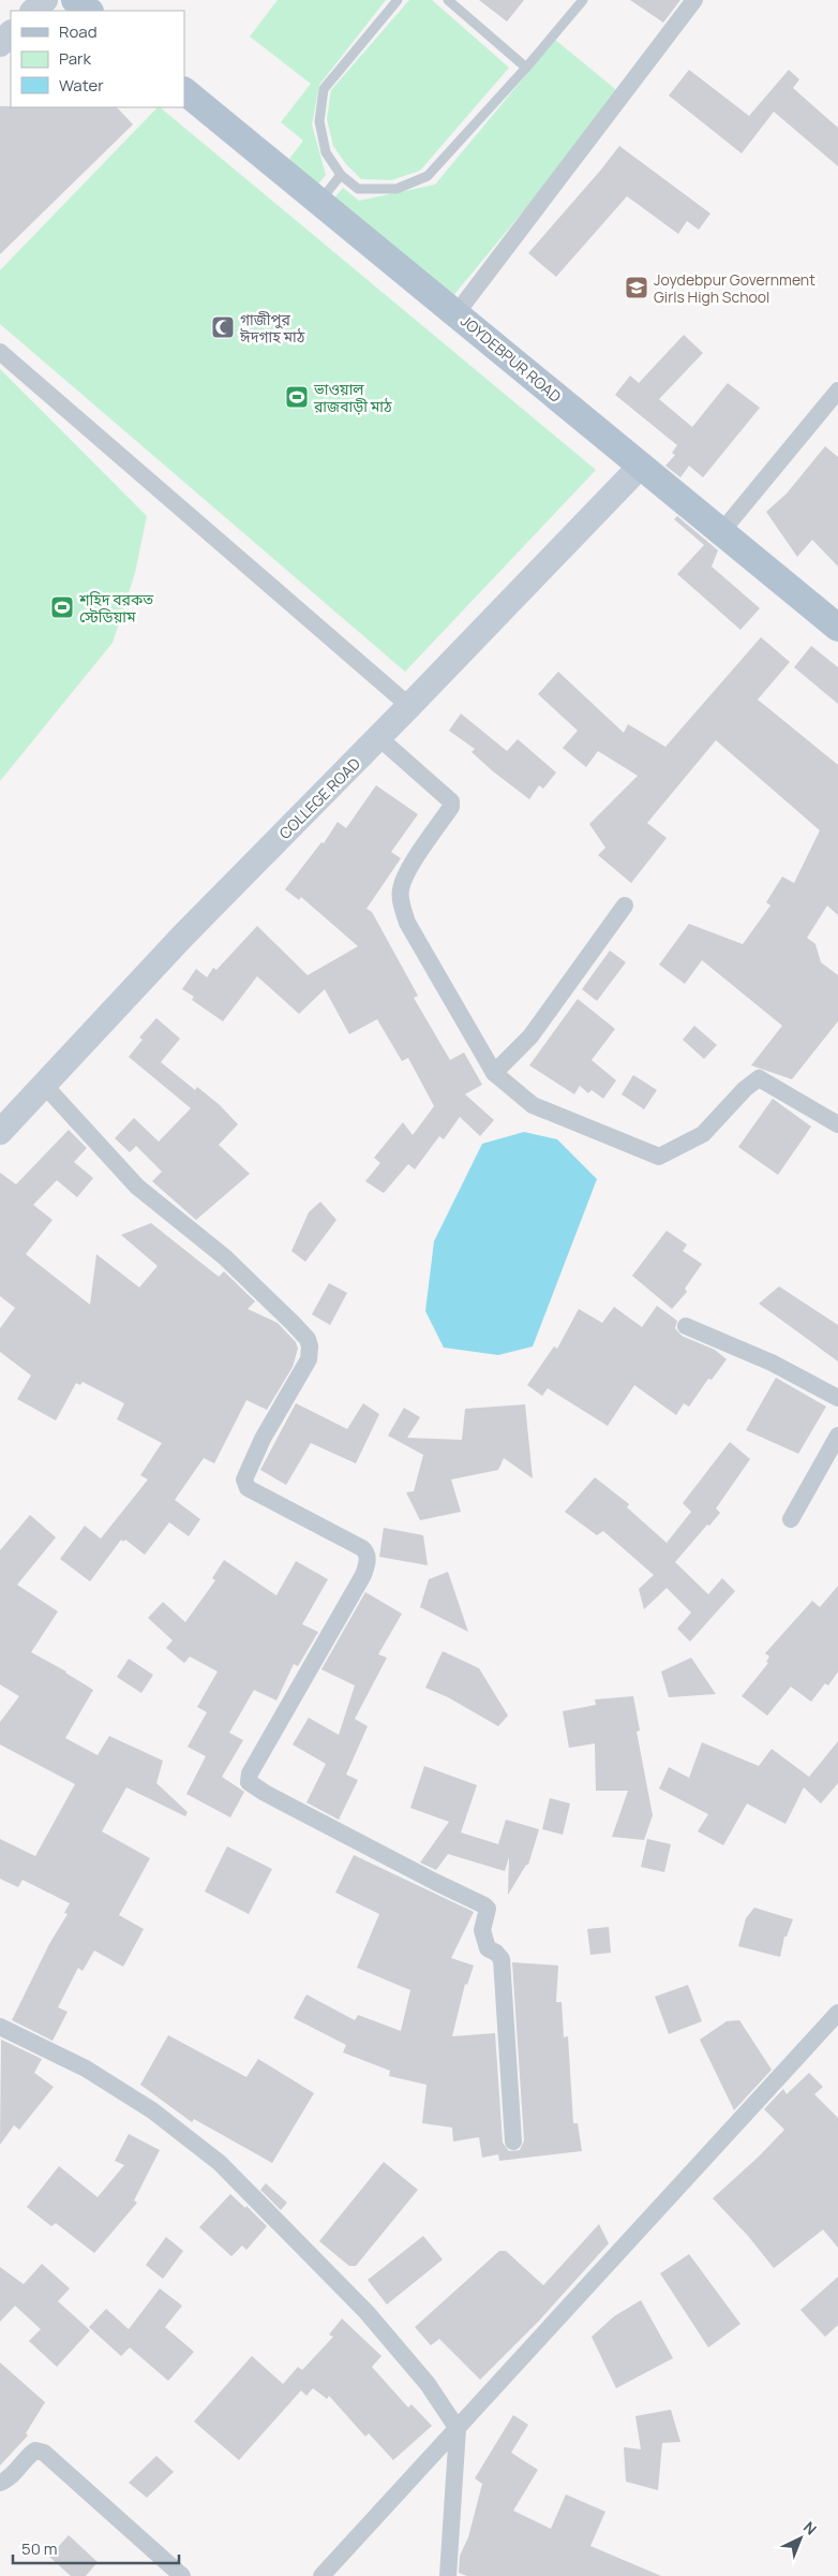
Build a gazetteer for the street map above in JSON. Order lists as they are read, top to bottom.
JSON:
{
  "streets": {
    "main road": ["JOYDEBPUR ROAD", "COLLEGE ROAD"]
  },
  "crossings": [
    ["JOYDEBPUR ROAD", "COLLEGE ROAD"]
  ],
  "places": {
    "school or university": ["Joydebpur Government Girls High School"],
    "mosque": ["গাজীপুর ঈদগাহ মাঠ"],
    "sports": ["ভাওয়াল রাজবাড়ী মাঠ", "শহিদ বরকত স্টেডিয়াম"]
  },
  "legend": ["Road", "Park", "Water"],
  "scale_bar": "50 m",
  "north": "top right"
}
